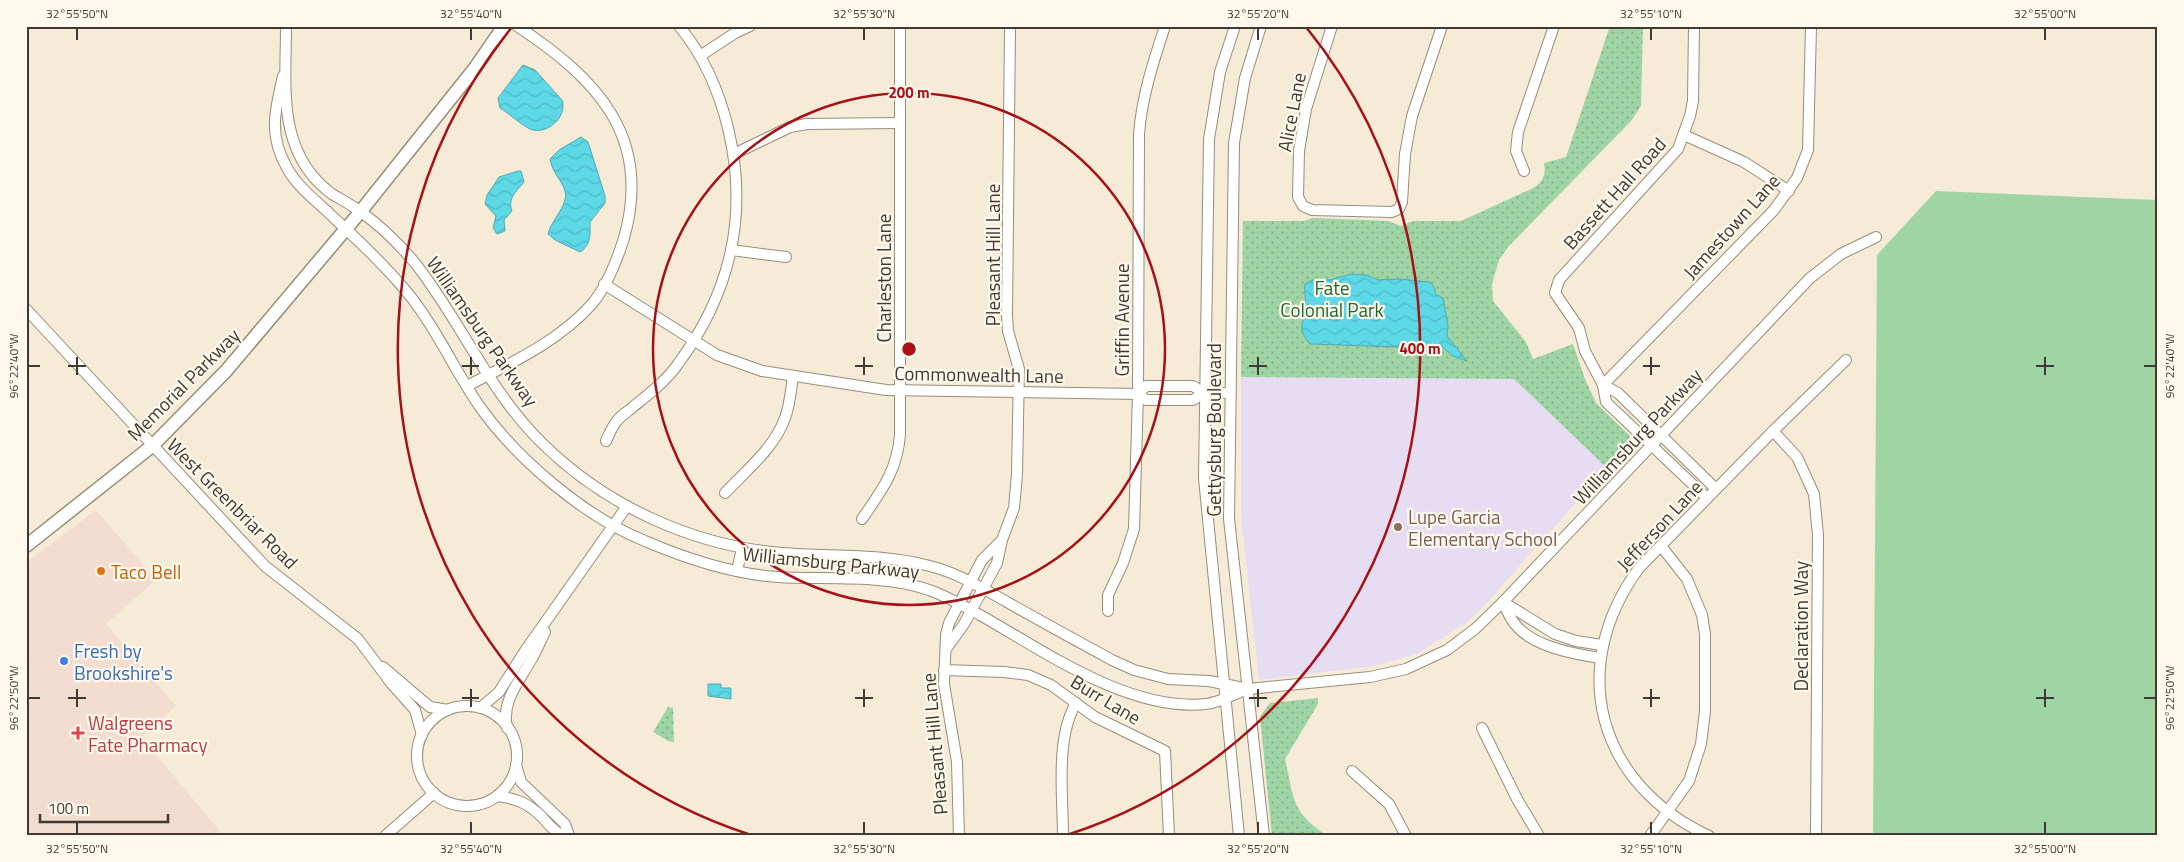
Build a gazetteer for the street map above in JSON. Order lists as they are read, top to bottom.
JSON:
{
  "streets": {
    "main road": ["Memorial Parkway"],
    "street": [
      "Alice Lane",
      "Bassett Hall Road",
      "Jamestown Lane",
      "Pleasant Hill Lane",
      "Charleston Lane",
      "Griffin Avenue",
      "Williamsburg Parkway",
      "Commonwealth Lane",
      "Gettysburg Boulevard",
      "West Greenbriar Road",
      "Jefferson Lane",
      "Declaration Way",
      "Burr Lane"
    ]
  },
  "crossings": [
    ["Bassett Hall Road", "Jamestown Lane"],
    ["Pleasant Hill Lane", "Williamsburg Parkway"],
    ["Pleasant Hill Lane", "Commonwealth Lane"],
    ["Pleasant Hill Lane", "Burr Lane"],
    ["Charleston Lane", "Commonwealth Lane"],
    ["Griffin Avenue", "Commonwealth Lane"],
    ["Williamsburg Parkway", "Memorial Parkway"],
    ["Williamsburg Parkway", "Gettysburg Boulevard"],
    ["Commonwealth Lane", "Gettysburg Boulevard"],
    ["Memorial Parkway", "West Greenbriar Road"],
    ["Jefferson Lane", "Declaration Way"]
  ],
  "parks": ["Fate Colonial Park"],
  "places": {
    "other": ["Lupe Garcia Elementary School", "Taco Bell", "Fresh by Brookshire's"],
    "health": ["Walgreens Fate Pharmacy"]
  },
  "scale_bar": "100 m",
  "coordinates": [
    "32°55'50\"N",
    "32°55'40\"N",
    "32°55'30\"N",
    "32°55'20\"N",
    "32°55'10\"N",
    "32°55'00\"N",
    "96°22'40\"W",
    "96°22'50\"W"
  ],
  "rings": ["200 m", "400 m"]
}
